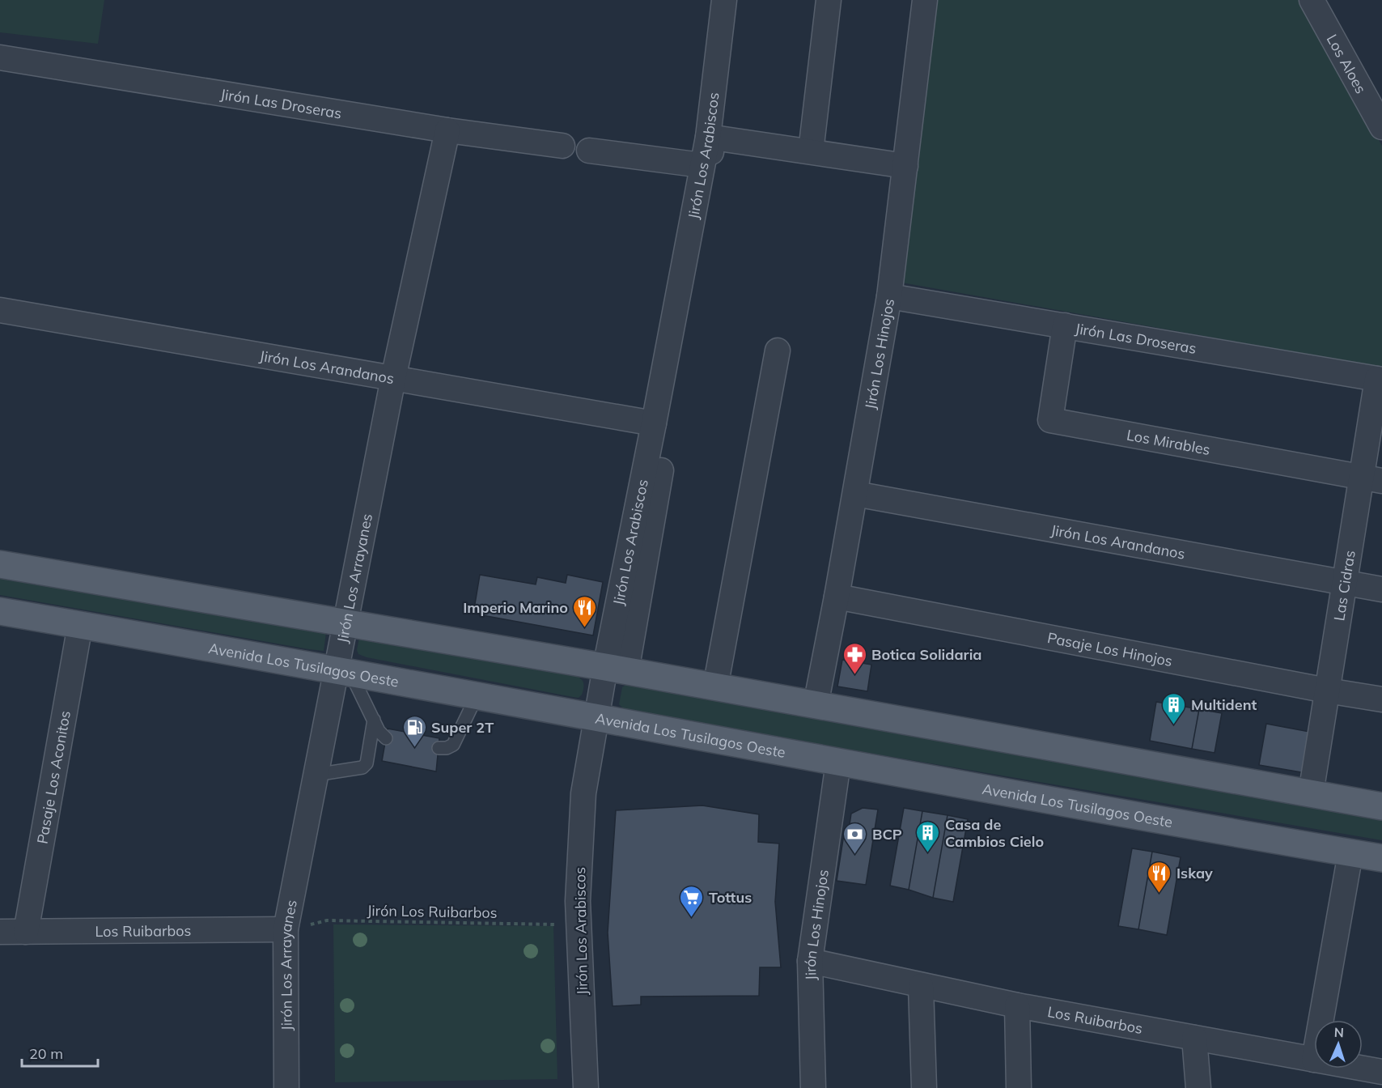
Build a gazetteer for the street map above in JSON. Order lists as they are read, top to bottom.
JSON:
{
  "streets": {
    "main road": ["Avenida Los Tusilagos Oeste"],
    "street": [
      "Los Aloes",
      "Jirón Las Droseras",
      "Jirón Los Arabiscos",
      "Jirón Los Hinojos",
      "Jirón Los Arandanos",
      "Los Mirables",
      "Jirón Los Arrayanes",
      "Las Cidras",
      "Pasaje Los Hinojos",
      "Pasaje Los Aconitos",
      "Los Ruibarbos"
    ],
    "path": ["Jirón Los Ruibarbos"]
  },
  "crossings": [
    ["Jirón Las Droseras", "Jirón Los Hinojos"],
    ["Jirón Las Droseras", "Los Mirables"],
    ["Jirón Las Droseras", "Jirón Los Arrayanes"],
    ["Jirón Las Droseras", "Las Cidras"],
    ["Jirón Los Arabiscos", "Jirón Los Arandanos"],
    ["Jirón Los Arabiscos", "Avenida Los Tusilagos Oeste"],
    ["Jirón Los Arabiscos", "Jirón Los Ruibarbos"],
    ["Jirón Los Hinojos", "Jirón Los Arandanos"],
    ["Jirón Los Hinojos", "Pasaje Los Hinojos"],
    ["Jirón Los Hinojos", "Avenida Los Tusilagos Oeste"],
    ["Jirón Los Hinojos", "Los Ruibarbos"],
    ["Jirón Los Arandanos", "Jirón Los Arrayanes"],
    ["Jirón Los Arandanos", "Las Cidras"],
    ["Los Mirables", "Las Cidras"],
    ["Jirón Los Arrayanes", "Avenida Los Tusilagos Oeste"],
    ["Jirón Los Arrayanes", "Jirón Los Ruibarbos"],
    ["Jirón Los Arrayanes", "Los Ruibarbos"],
    ["Las Cidras", "Pasaje Los Hinojos"],
    ["Avenida Los Tusilagos Oeste", "Pasaje Los Aconitos"],
    ["Pasaje Los Aconitos", "Los Ruibarbos"],
    ["Jirón Los Ruibarbos", "Los Ruibarbos"]
  ],
  "places": {
    "restaurant": ["Imperio Marino", "Iskay"],
    "pharmacy": ["Botica Solidaria"],
    "building": ["Multident", "Casa de Cambios Cielo"],
    "fuel station": ["Super 2T"],
    "bank": ["BCP"],
    "supermarket": ["Tottus"]
  },
  "scale_bar": "20 m",
  "north": "top"
}
